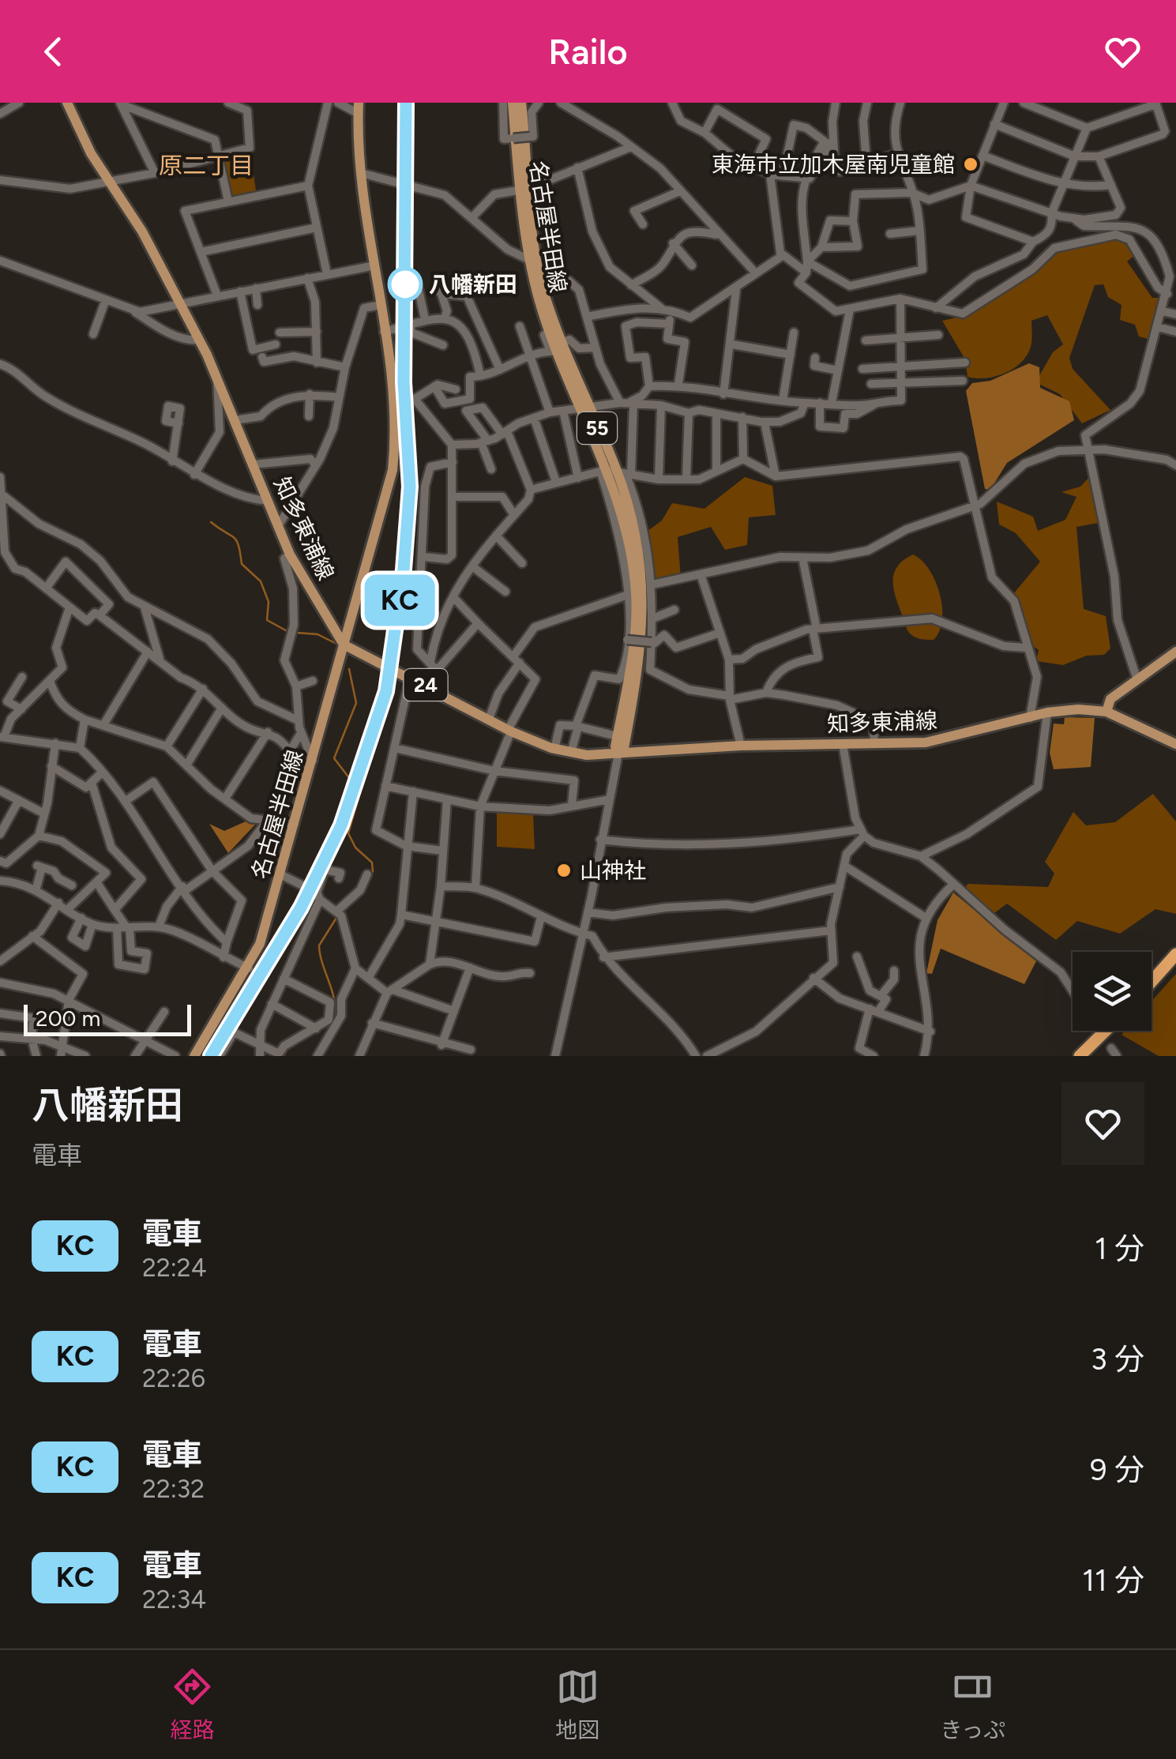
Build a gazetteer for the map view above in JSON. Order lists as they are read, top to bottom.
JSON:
{
  "streets": {
    "main road": [
      "名古屋半田線",
      "55",
      "知多東浦線",
      "24"
    ]
  },
  "crossings": [
    ["名古屋半田線", "知多東浦線"]
  ],
  "districts": ["原二丁目"],
  "places": ["東海市立加木屋南児童館", "八幡新田", "山神社"],
  "scale_bar": "200 m",
  "page": {
    "header": "Railo",
    "on_map": "KC",
    "scale": "200 m",
    "heading": ["八幡新田", "電車"],
    "list": [
      {
        "mark": "KC",
        "name": "電車",
        "note": "22:24",
        "value": "1 分"
      },
      {
        "mark": "KC",
        "name": "電車",
        "note": "22:26",
        "value": "3 分"
      },
      {
        "mark": "KC",
        "name": "電車",
        "note": "22:32",
        "value": "9 分"
      },
      {
        "mark": "KC",
        "name": "電車",
        "note": "22:34",
        "value": "11 分"
      }
    ],
    "tabs": ["経路", "地図", "きっぷ"]
  }
}
